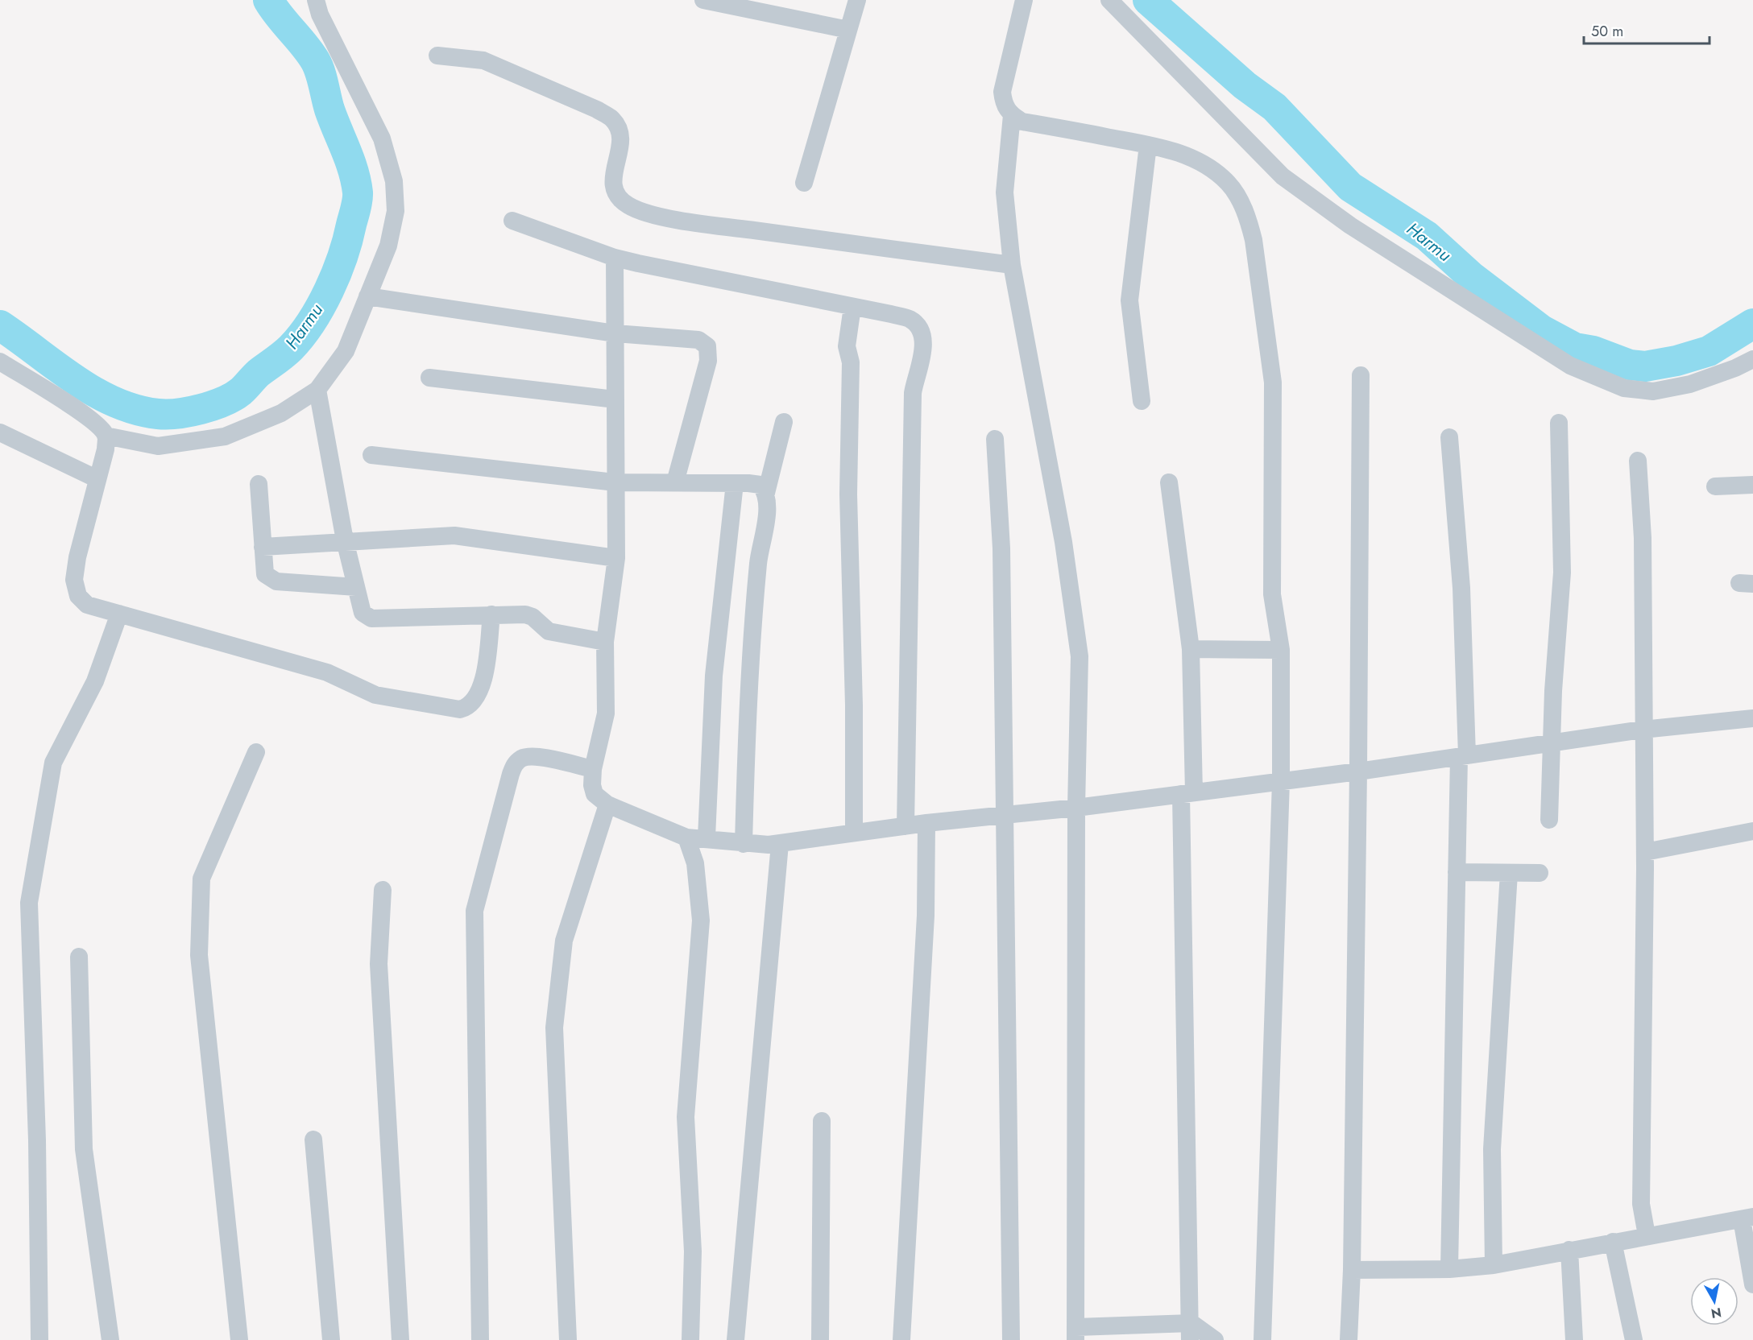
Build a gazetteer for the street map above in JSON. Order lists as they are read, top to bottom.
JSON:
{
  "water": ["Harmu"],
  "scale_bar": "50 m",
  "north": "bottom"
}
